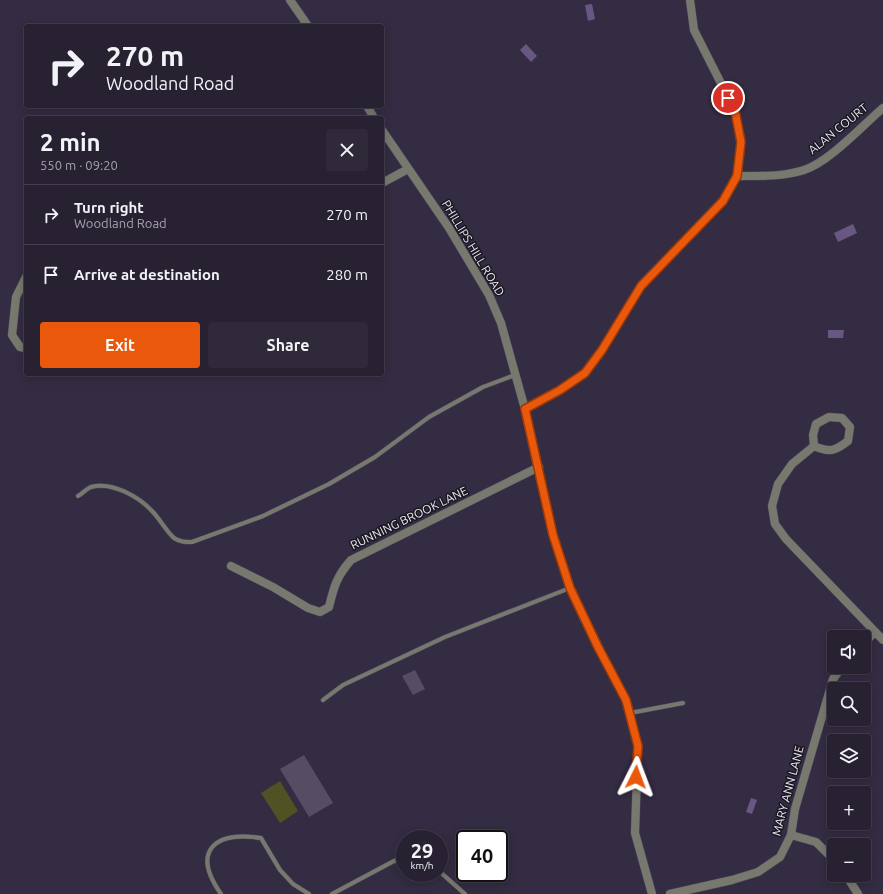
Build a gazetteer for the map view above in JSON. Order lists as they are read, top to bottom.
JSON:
{
  "streets": {
    "street": [
      "ALAN COURT",
      "PHILLIPS HILL ROAD",
      "RUNNING BROOK LANE",
      "MARY ANN LANE"
    ]
  },
  "crossings": [
    ["PHILLIPS HILL ROAD", "RUNNING BROOK LANE"]
  ],
  "page": {
    "turn": ["270 m", "Woodland Road"],
    "heading": ["2 min", "550 m · 09:20"],
    "list": [
      {
        "name": "Turn right",
        "note": "Woodland Road",
        "value": "270 m"
      },
      {
        "name": "Arrive at destination",
        "value": "280 m"
      }
    ],
    "buttons": ["Exit", "Share"],
    "map_buttons": ["+", "−"],
    "speed": "29 km/h",
    "limit": "40"
  }
}
